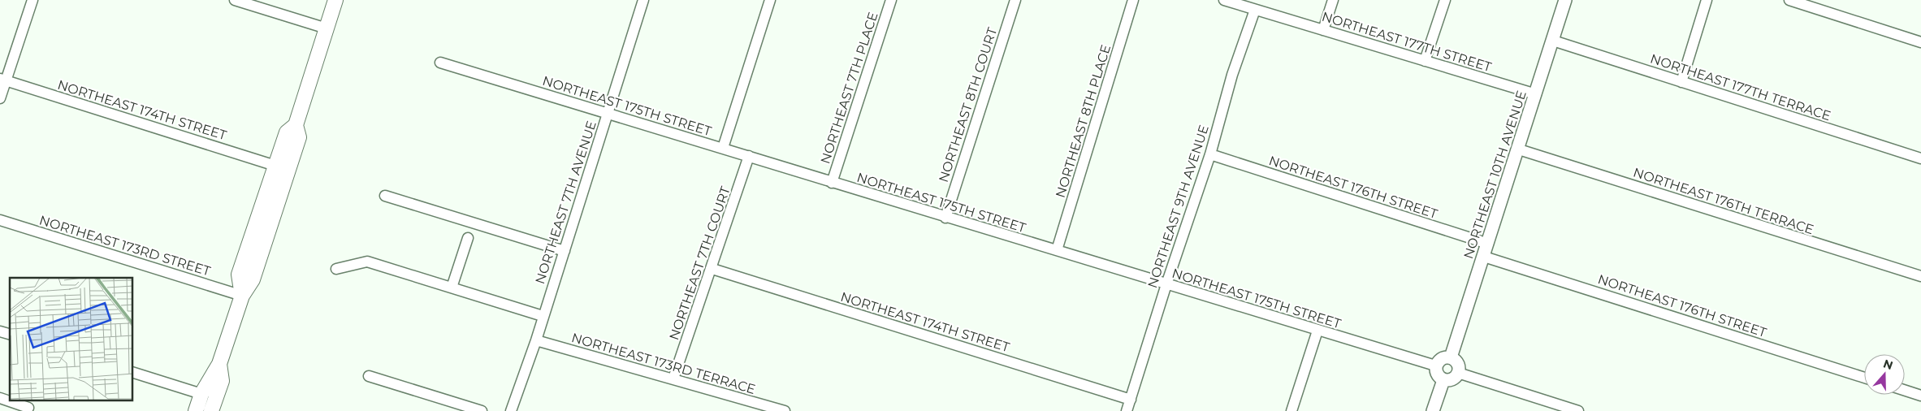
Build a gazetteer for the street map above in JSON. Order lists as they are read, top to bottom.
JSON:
{
  "streets": {
    "street": [
      "NORTHEAST 177TH STREET",
      "NORTHEAST 177TH TERRACE",
      "NORTHEAST 7TH PLACE",
      "NORTHEAST 8TH COURT",
      "NORTHEAST 175TH STREET",
      "NORTHEAST 174TH STREET",
      "NORTHEAST 8TH PLACE",
      "NORTHEAST 10TH AVENUE",
      "NORTHEAST 176TH STREET",
      "NORTHEAST 176TH TERRACE",
      "NORTHEAST 7TH AVENUE",
      "NORTHEAST 9TH AVENUE",
      "NORTHEAST 173RD STREET",
      "NORTHEAST 7TH COURT",
      "NORTHEAST 173RD TERRACE"
    ]
  },
  "crossings": [
    ["NORTHEAST 177TH STREET", "NORTHEAST 10TH AVENUE"],
    ["NORTHEAST 177TH STREET", "NORTHEAST 9TH AVENUE"],
    ["NORTHEAST 177TH TERRACE", "NORTHEAST 10TH AVENUE"],
    ["NORTHEAST 7TH PLACE", "NORTHEAST 175TH STREET"],
    ["NORTHEAST 8TH COURT", "NORTHEAST 175TH STREET"],
    ["NORTHEAST 175TH STREET", "NORTHEAST 8TH PLACE"],
    ["NORTHEAST 175TH STREET", "NORTHEAST 10TH AVENUE"],
    ["NORTHEAST 175TH STREET", "NORTHEAST 7TH AVENUE"],
    ["NORTHEAST 175TH STREET", "NORTHEAST 9TH AVENUE"],
    ["NORTHEAST 175TH STREET", "NORTHEAST 7TH COURT"],
    ["NORTHEAST 174TH STREET", "NORTHEAST 9TH AVENUE"],
    ["NORTHEAST 174TH STREET", "NORTHEAST 7TH COURT"],
    ["NORTHEAST 10TH AVENUE", "NORTHEAST 176TH STREET"],
    ["NORTHEAST 10TH AVENUE", "NORTHEAST 176TH TERRACE"],
    ["NORTHEAST 176TH STREET", "NORTHEAST 9TH AVENUE"],
    ["NORTHEAST 7TH AVENUE", "NORTHEAST 173RD TERRACE"],
    ["NORTHEAST 7TH COURT", "NORTHEAST 173RD TERRACE"]
  ],
  "north": "top"
}
